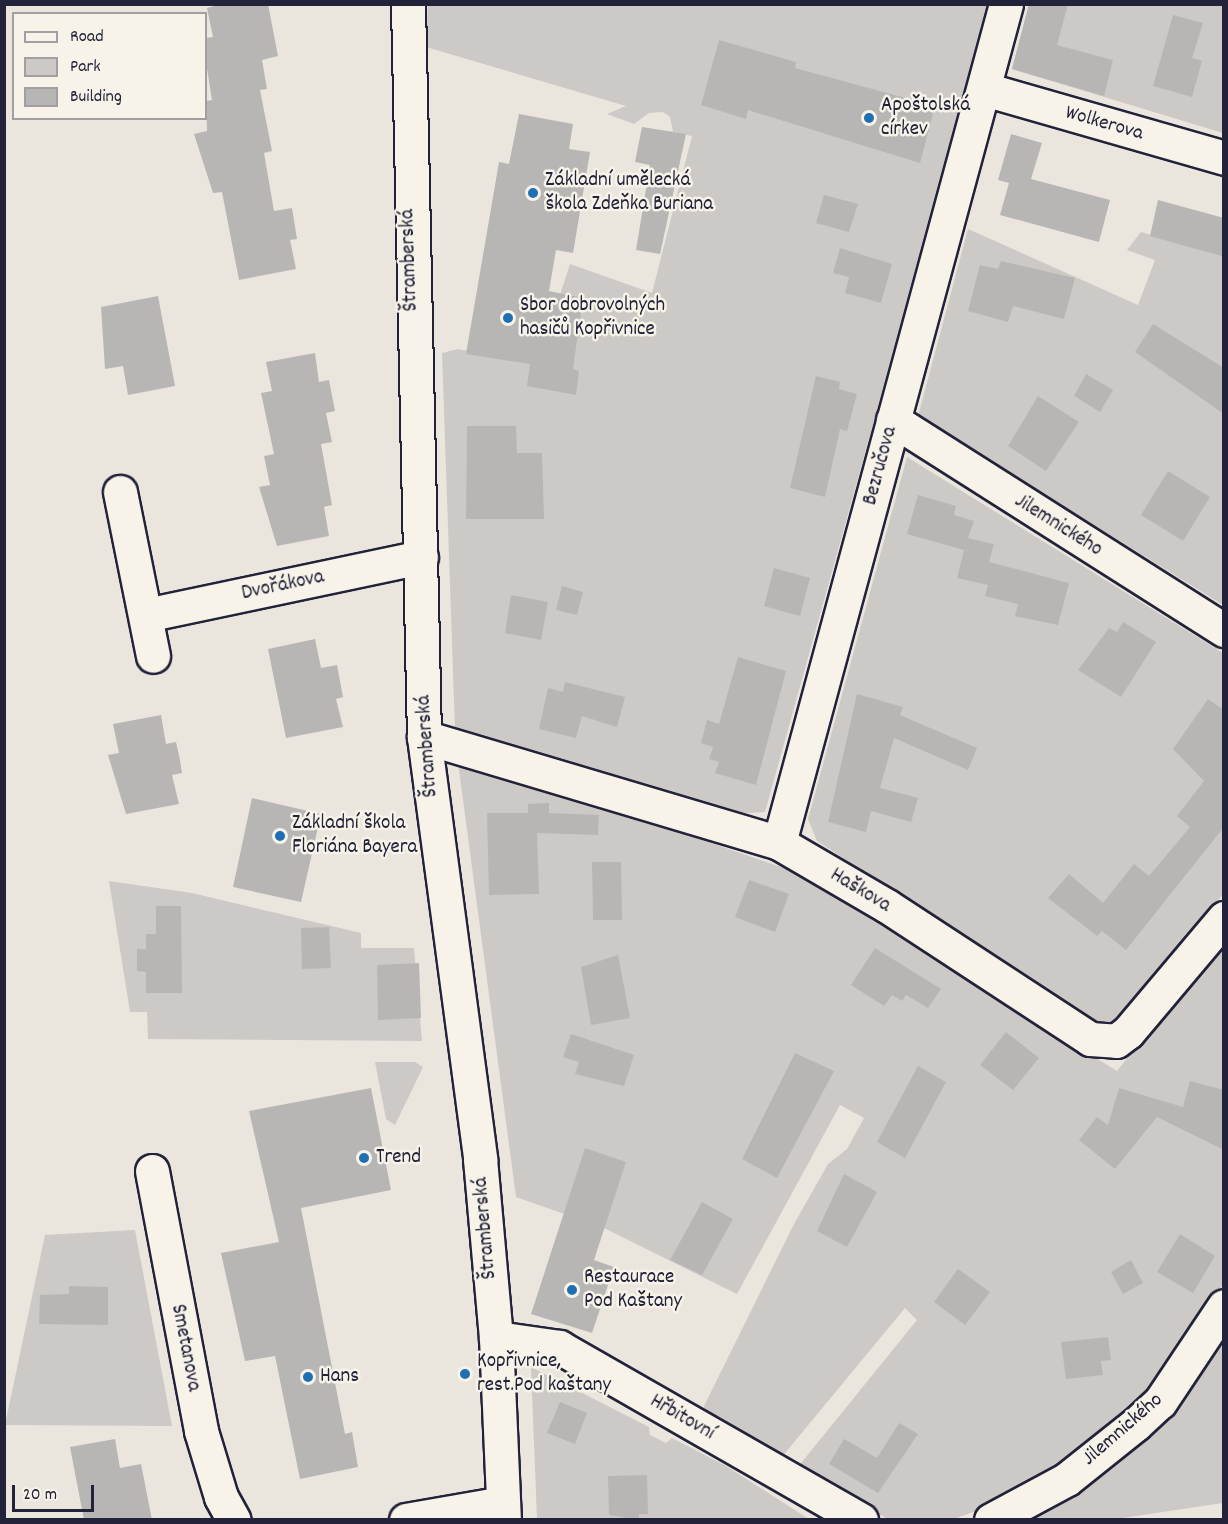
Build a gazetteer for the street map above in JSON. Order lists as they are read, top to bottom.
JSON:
{
  "streets": {
    "street": [
      "Wolkerova",
      "Štramberská",
      "Bezručova",
      "Jilemnického",
      "Dvořákova",
      "Haškova",
      "Smetanova",
      "Hřbitovní"
    ]
  },
  "crossings": [
    ["Wolkerova", "Bezručova"],
    ["Štramberská", "Dvořákova"],
    ["Štramberská", "Haškova"],
    ["Štramberská", "Hřbitovní"],
    ["Bezručova", "Jilemnického"],
    ["Bezručova", "Haškova"]
  ],
  "places": [
    "Apoštolská církev",
    "Základní umělecká škola Zdeňka Buriana",
    "Sbor dobrovolných hasičů Kopřivnice",
    "Základní škola Floriána Bayera",
    "Trend",
    "Restaurace Pod Kaštany",
    "Kopřivnice, rest.Pod kaštany",
    "Hans"
  ],
  "legend": ["Road", "Park", "Building"],
  "scale_bar": "20 m"
}
